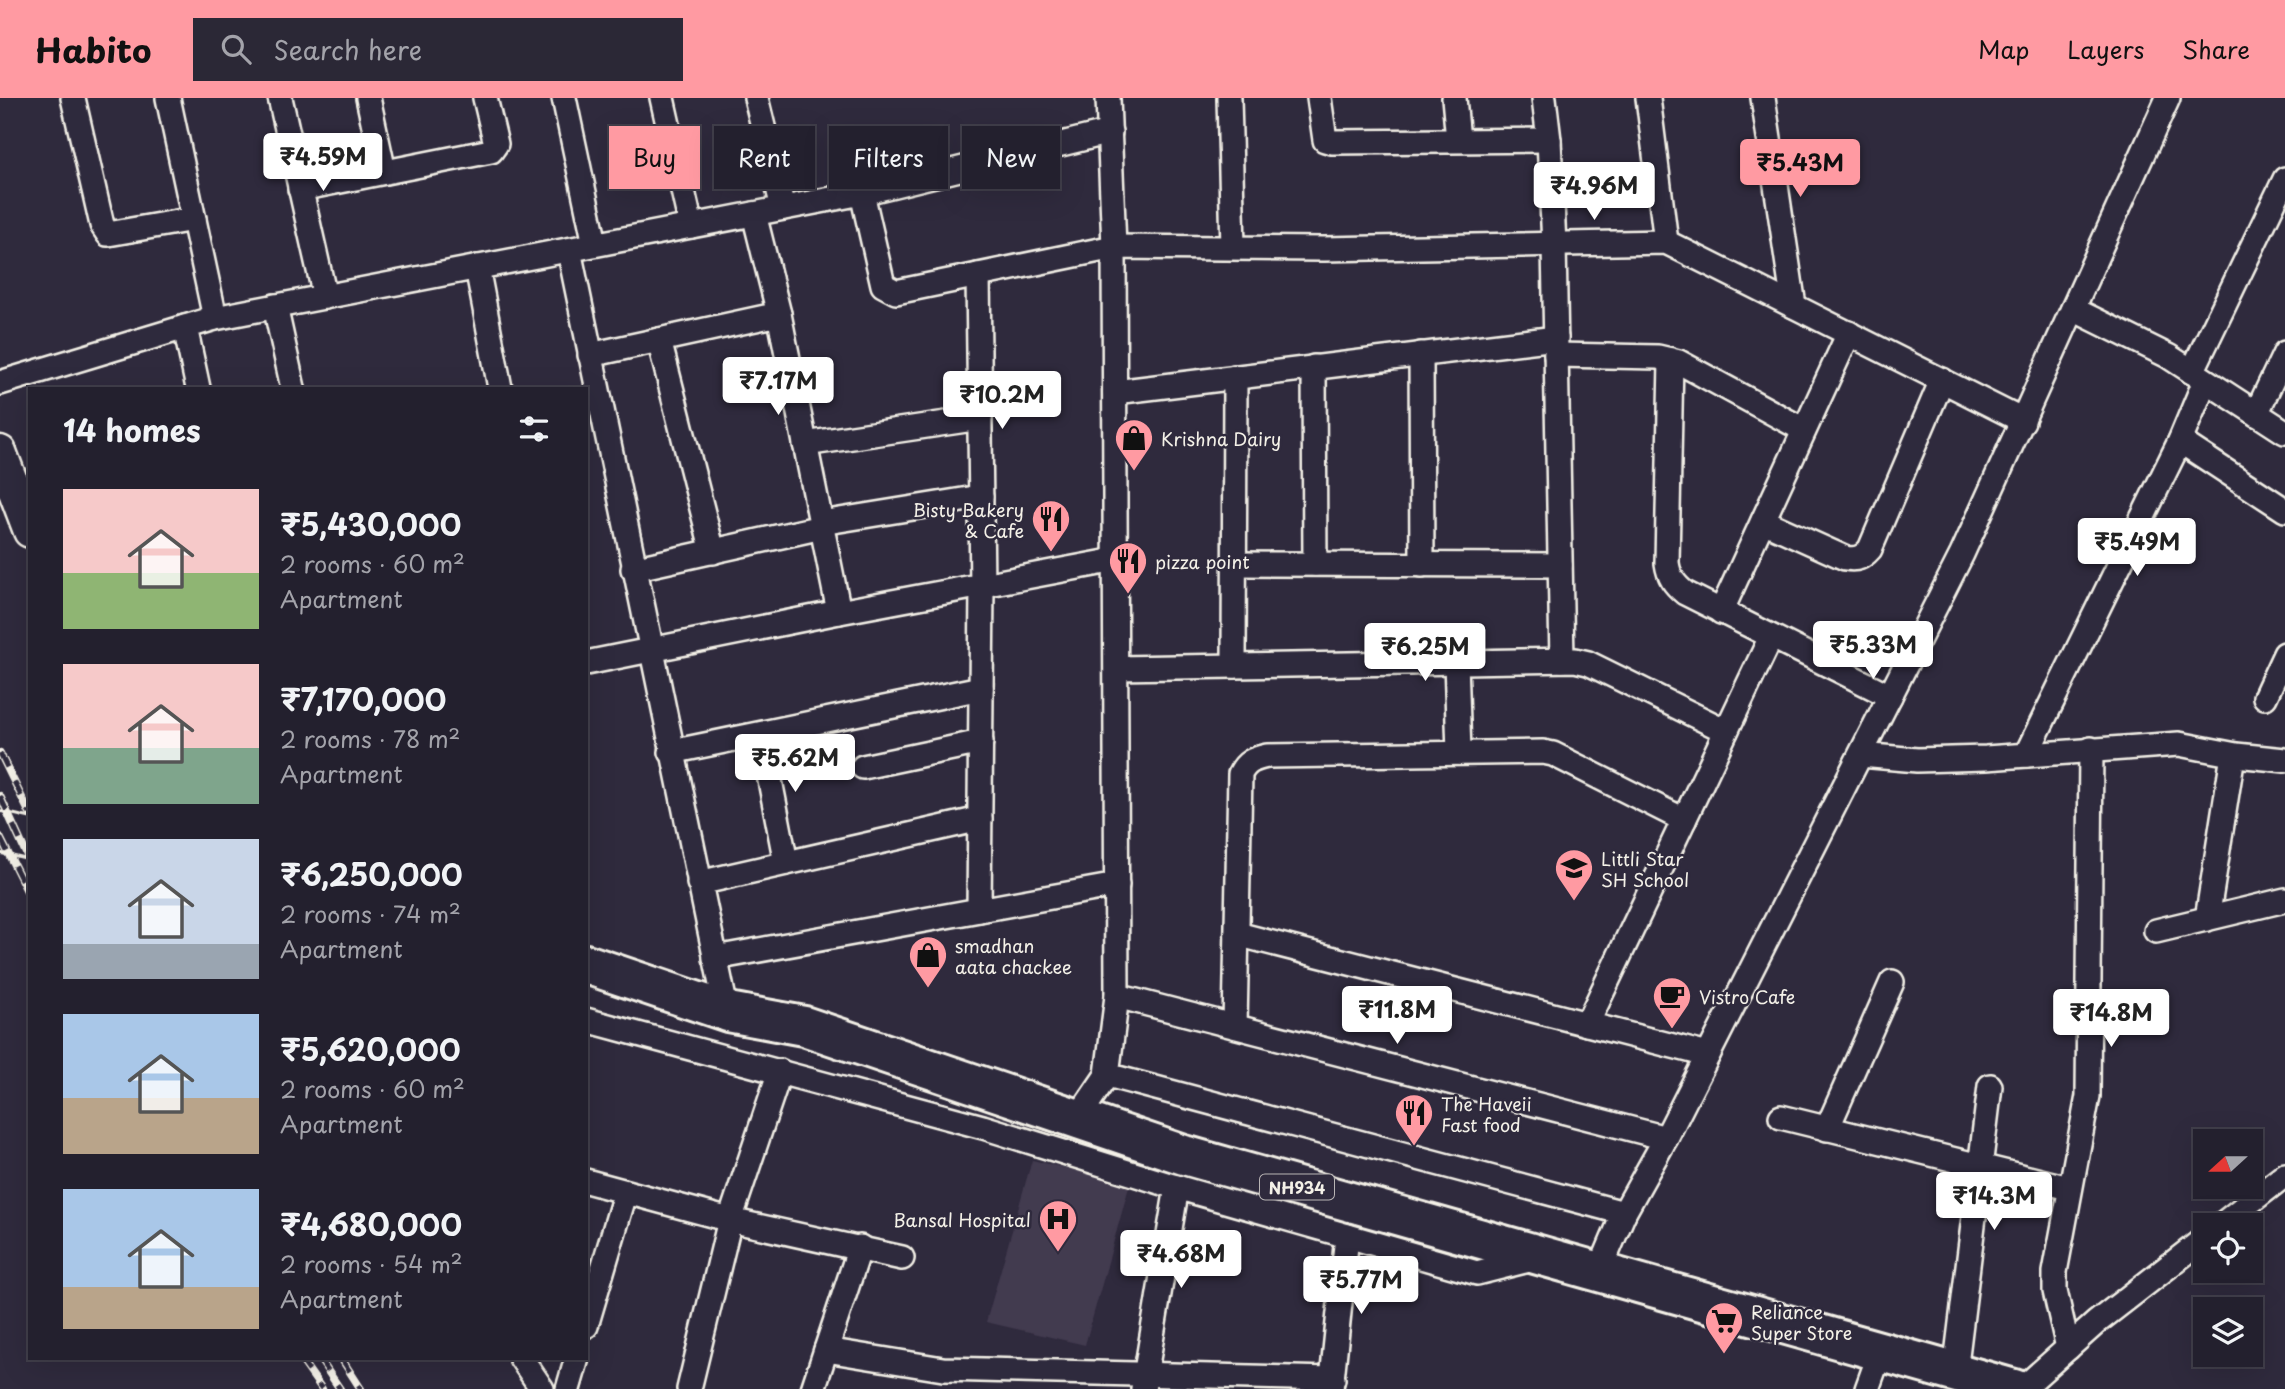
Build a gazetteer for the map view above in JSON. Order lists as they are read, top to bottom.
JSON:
{
  "streets": {
    "highway": ["NH934"]
  },
  "places": {
    "shop": ["Krishna Dairy", "smadhan aata chackee"],
    "restaurant": ["Bisty Bakery & Cafe", "pizza point", "The Haveii Fast food"],
    "school or university": ["Littli Star SH School"],
    "cafe": ["Vistro Cafe"],
    "hospital": ["Bansal Hospital"],
    "supermarket": ["Reliance Super Store"]
  },
  "north": "left",
  "page": {
    "header": "Habito",
    "search": "Search here",
    "nav": ["Map", "Layers", "Share"],
    "chip": [
      "Buy",
      "Rent",
      "Filters",
      "New"
    ],
    "price": [
      "₹4.59M",
      "₹5.43M",
      "₹4.96M",
      "₹7.17M",
      "₹10.2M",
      "₹5.49M",
      "₹5.33M",
      "₹6.25M",
      "₹5.62M",
      "₹11.8M",
      "₹14.8M",
      "₹14.3M",
      "₹4.68M",
      "₹5.77M"
    ],
    "heading": "14 homes",
    "list": [
      {
        "name": "₹5,430,000",
        "note": "2 rooms · 60 m² · Apartment"
      },
      {
        "name": "₹7,170,000",
        "note": "2 rooms · 78 m² · Apartment"
      },
      {
        "name": "₹6,250,000",
        "note": "2 rooms · 74 m² · Apartment"
      },
      {
        "name": "₹5,620,000",
        "note": "2 rooms · 60 m² · Apartment"
      },
      {
        "name": "₹4,680,000",
        "note": "2 rooms · 54 m² · Apartment"
      }
    ]
  }
}
